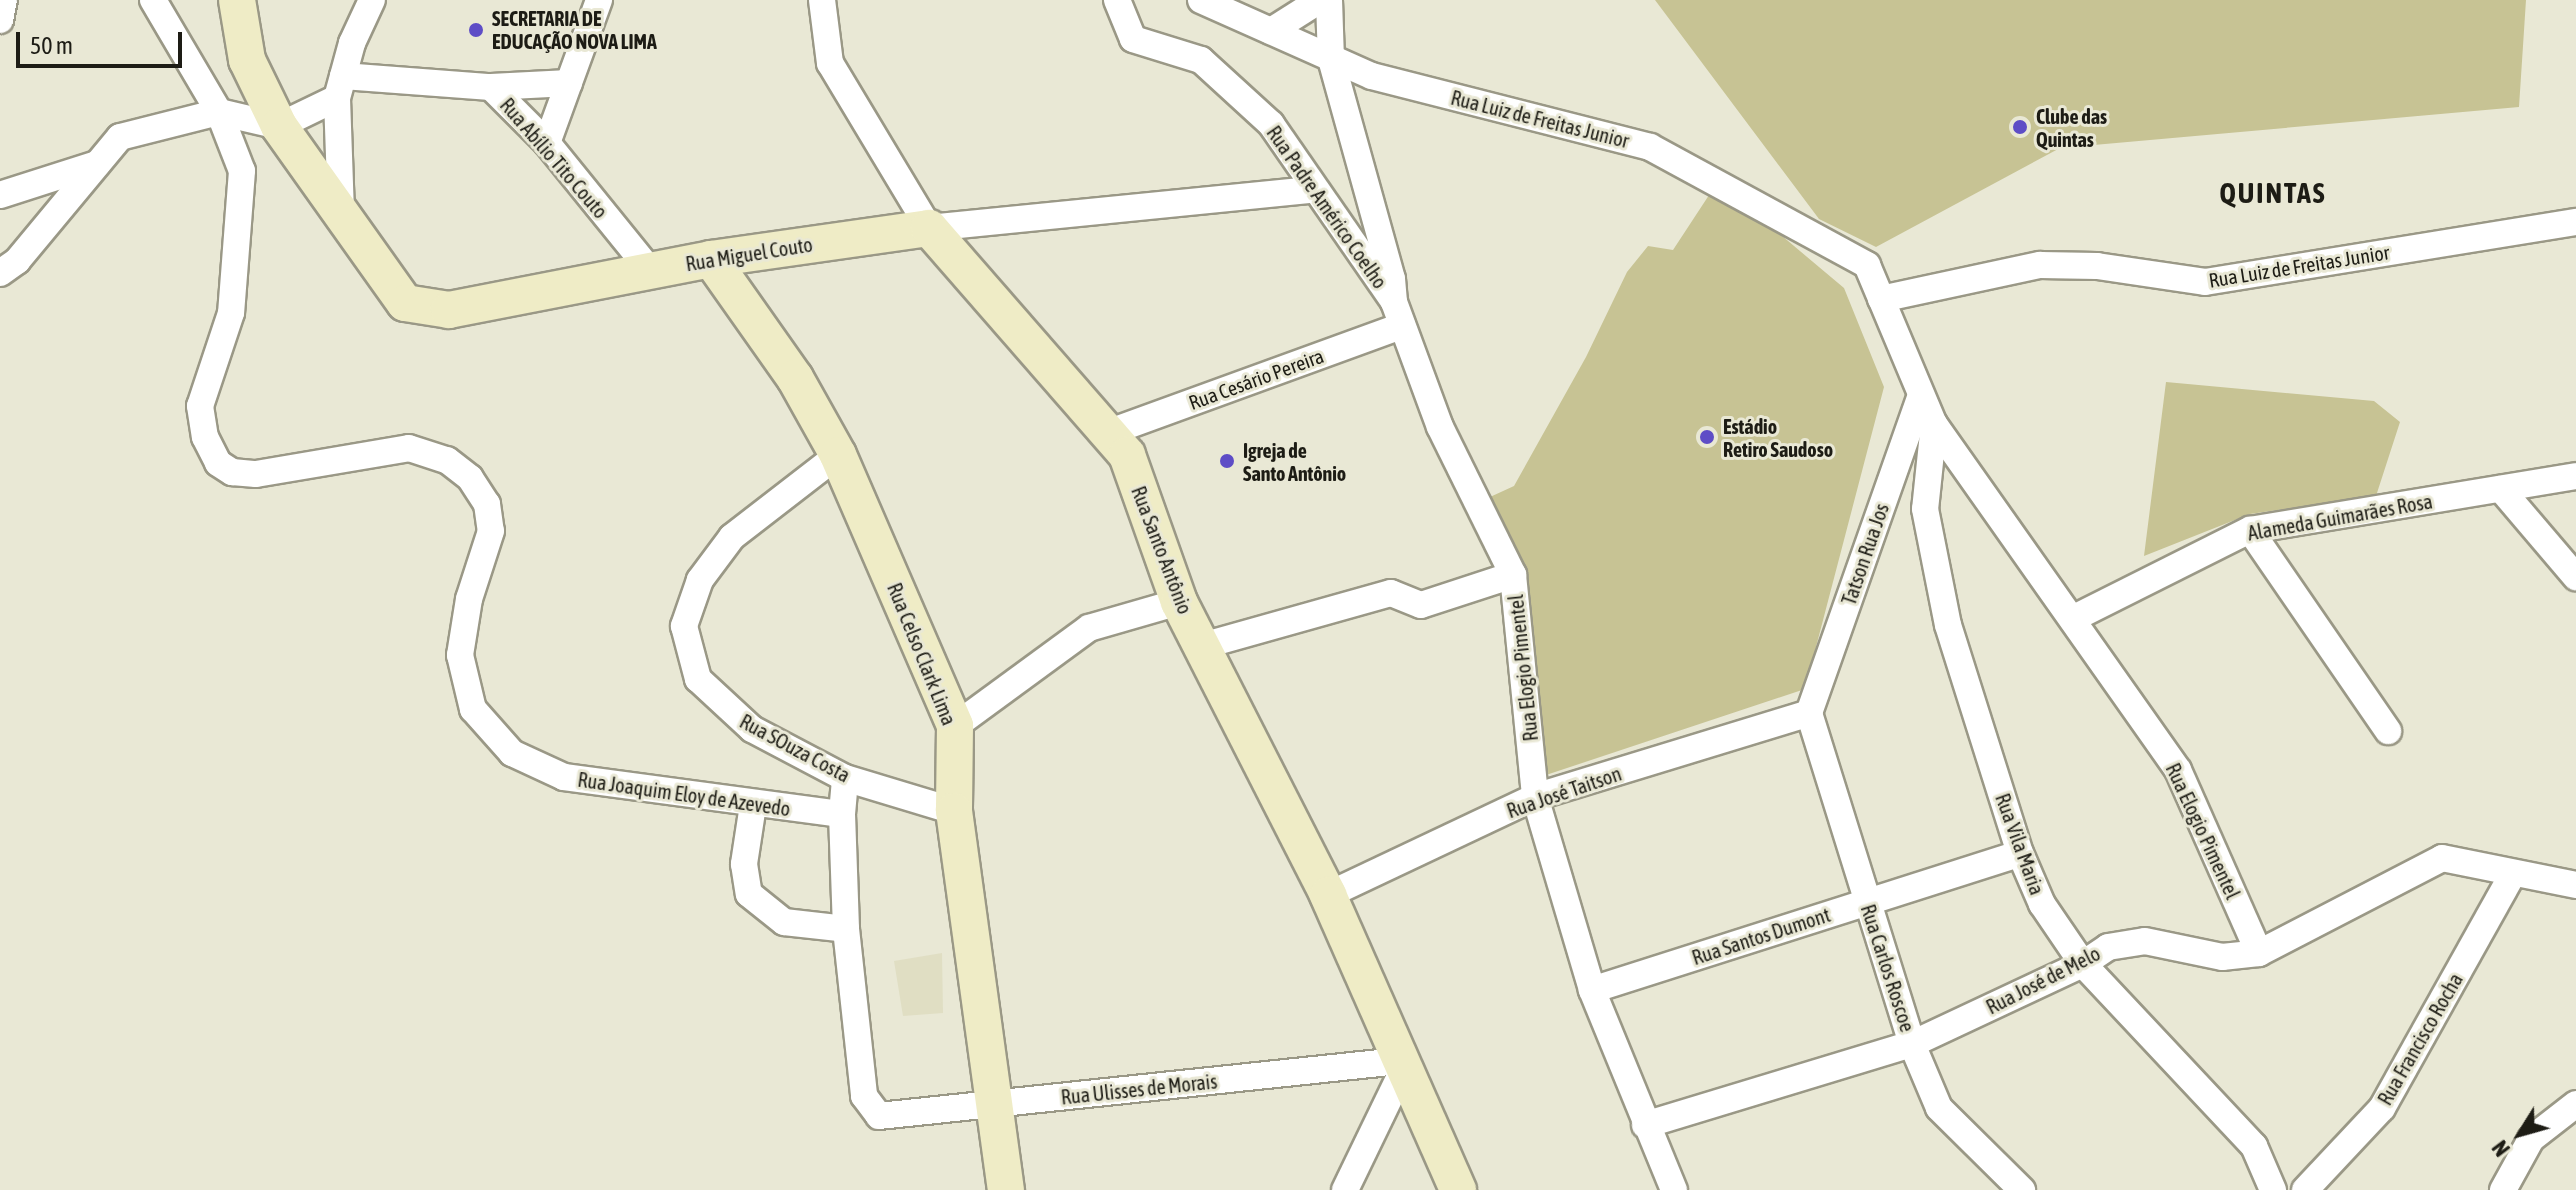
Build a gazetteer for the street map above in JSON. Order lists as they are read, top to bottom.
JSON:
{
  "streets": {
    "street": [
      "Rua Luiz de Freitas Junior",
      "Rua Abílio Tito Couto",
      "Rua Padre Américo Coelho",
      "Rua Miguel Couto",
      "Rua Cesário Pereira",
      "Alameda Guimarães Rosa",
      "Rua Santo Antônio",
      "Tatson Rua Jos",
      "Rua Celso Clark Lima",
      "Rua Elogio Pimentel",
      "Rua SOuza Costa",
      "Rua José Taitson",
      "Rua Joaquim Eloy de Azevedo",
      "Rua Vila Maria",
      "Rua Santos Dumont",
      "Rua Carlos Roscoe",
      "Rua José de Melo",
      "Rua Francisco Rocha",
      "Rua Ulisses de Morais"
    ]
  },
  "crossings": [
    ["Rua Luiz de Freitas Junior", "Rua Elogio Pimentel"],
    ["Rua Abílio Tito Couto", "Rua Miguel Couto"],
    ["Rua Padre Américo Coelho", "Rua Miguel Couto"],
    ["Rua Padre Américo Coelho", "Rua Cesário Pereira"],
    ["Rua Padre Américo Coelho", "Rua Elogio Pimentel"],
    ["Rua Miguel Couto", "Rua Santo Antônio"],
    ["Rua Miguel Couto", "Rua Celso Clark Lima"],
    ["Rua Cesário Pereira", "Rua Santo Antônio"],
    ["Rua Cesário Pereira", "Rua Elogio Pimentel"],
    ["Alameda Guimarães Rosa", "Rua Elogio Pimentel"],
    ["Rua Santo Antônio", "Rua José Taitson"],
    ["Rua Santo Antônio", "Rua Ulisses de Morais"],
    ["Tatson Rua Jos", "Rua Elogio Pimentel"],
    ["Tatson Rua Jos", "Rua José Taitson"],
    ["Tatson Rua Jos", "Rua Carlos Roscoe"],
    ["Rua Celso Clark Lima", "Rua SOuza Costa"],
    ["Rua Celso Clark Lima", "Rua Ulisses de Morais"],
    ["Rua Elogio Pimentel", "Rua José Taitson"],
    ["Rua Elogio Pimentel", "Rua Vila Maria"],
    ["Rua Elogio Pimentel", "Rua Santos Dumont"],
    ["Rua Elogio Pimentel", "Rua José de Melo"],
    ["Rua José Taitson", "Rua Carlos Roscoe"],
    ["Rua Vila Maria", "Rua Santos Dumont"],
    ["Rua Vila Maria", "Rua José de Melo"],
    ["Rua Santos Dumont", "Rua Carlos Roscoe"],
    ["Rua Carlos Roscoe", "Rua José de Melo"],
    ["Rua José de Melo", "Rua Francisco Rocha"]
  ],
  "districts": ["QUINTAS"],
  "places": [
    "SECRETARIA DE EDUCAÇÃO NOVA LIMA",
    "Clube das Quintas",
    "Estádio Retiro Saudoso",
    "Igreja de Santo Antônio"
  ],
  "scale_bar": "50 m",
  "north": "bottom left"
}
